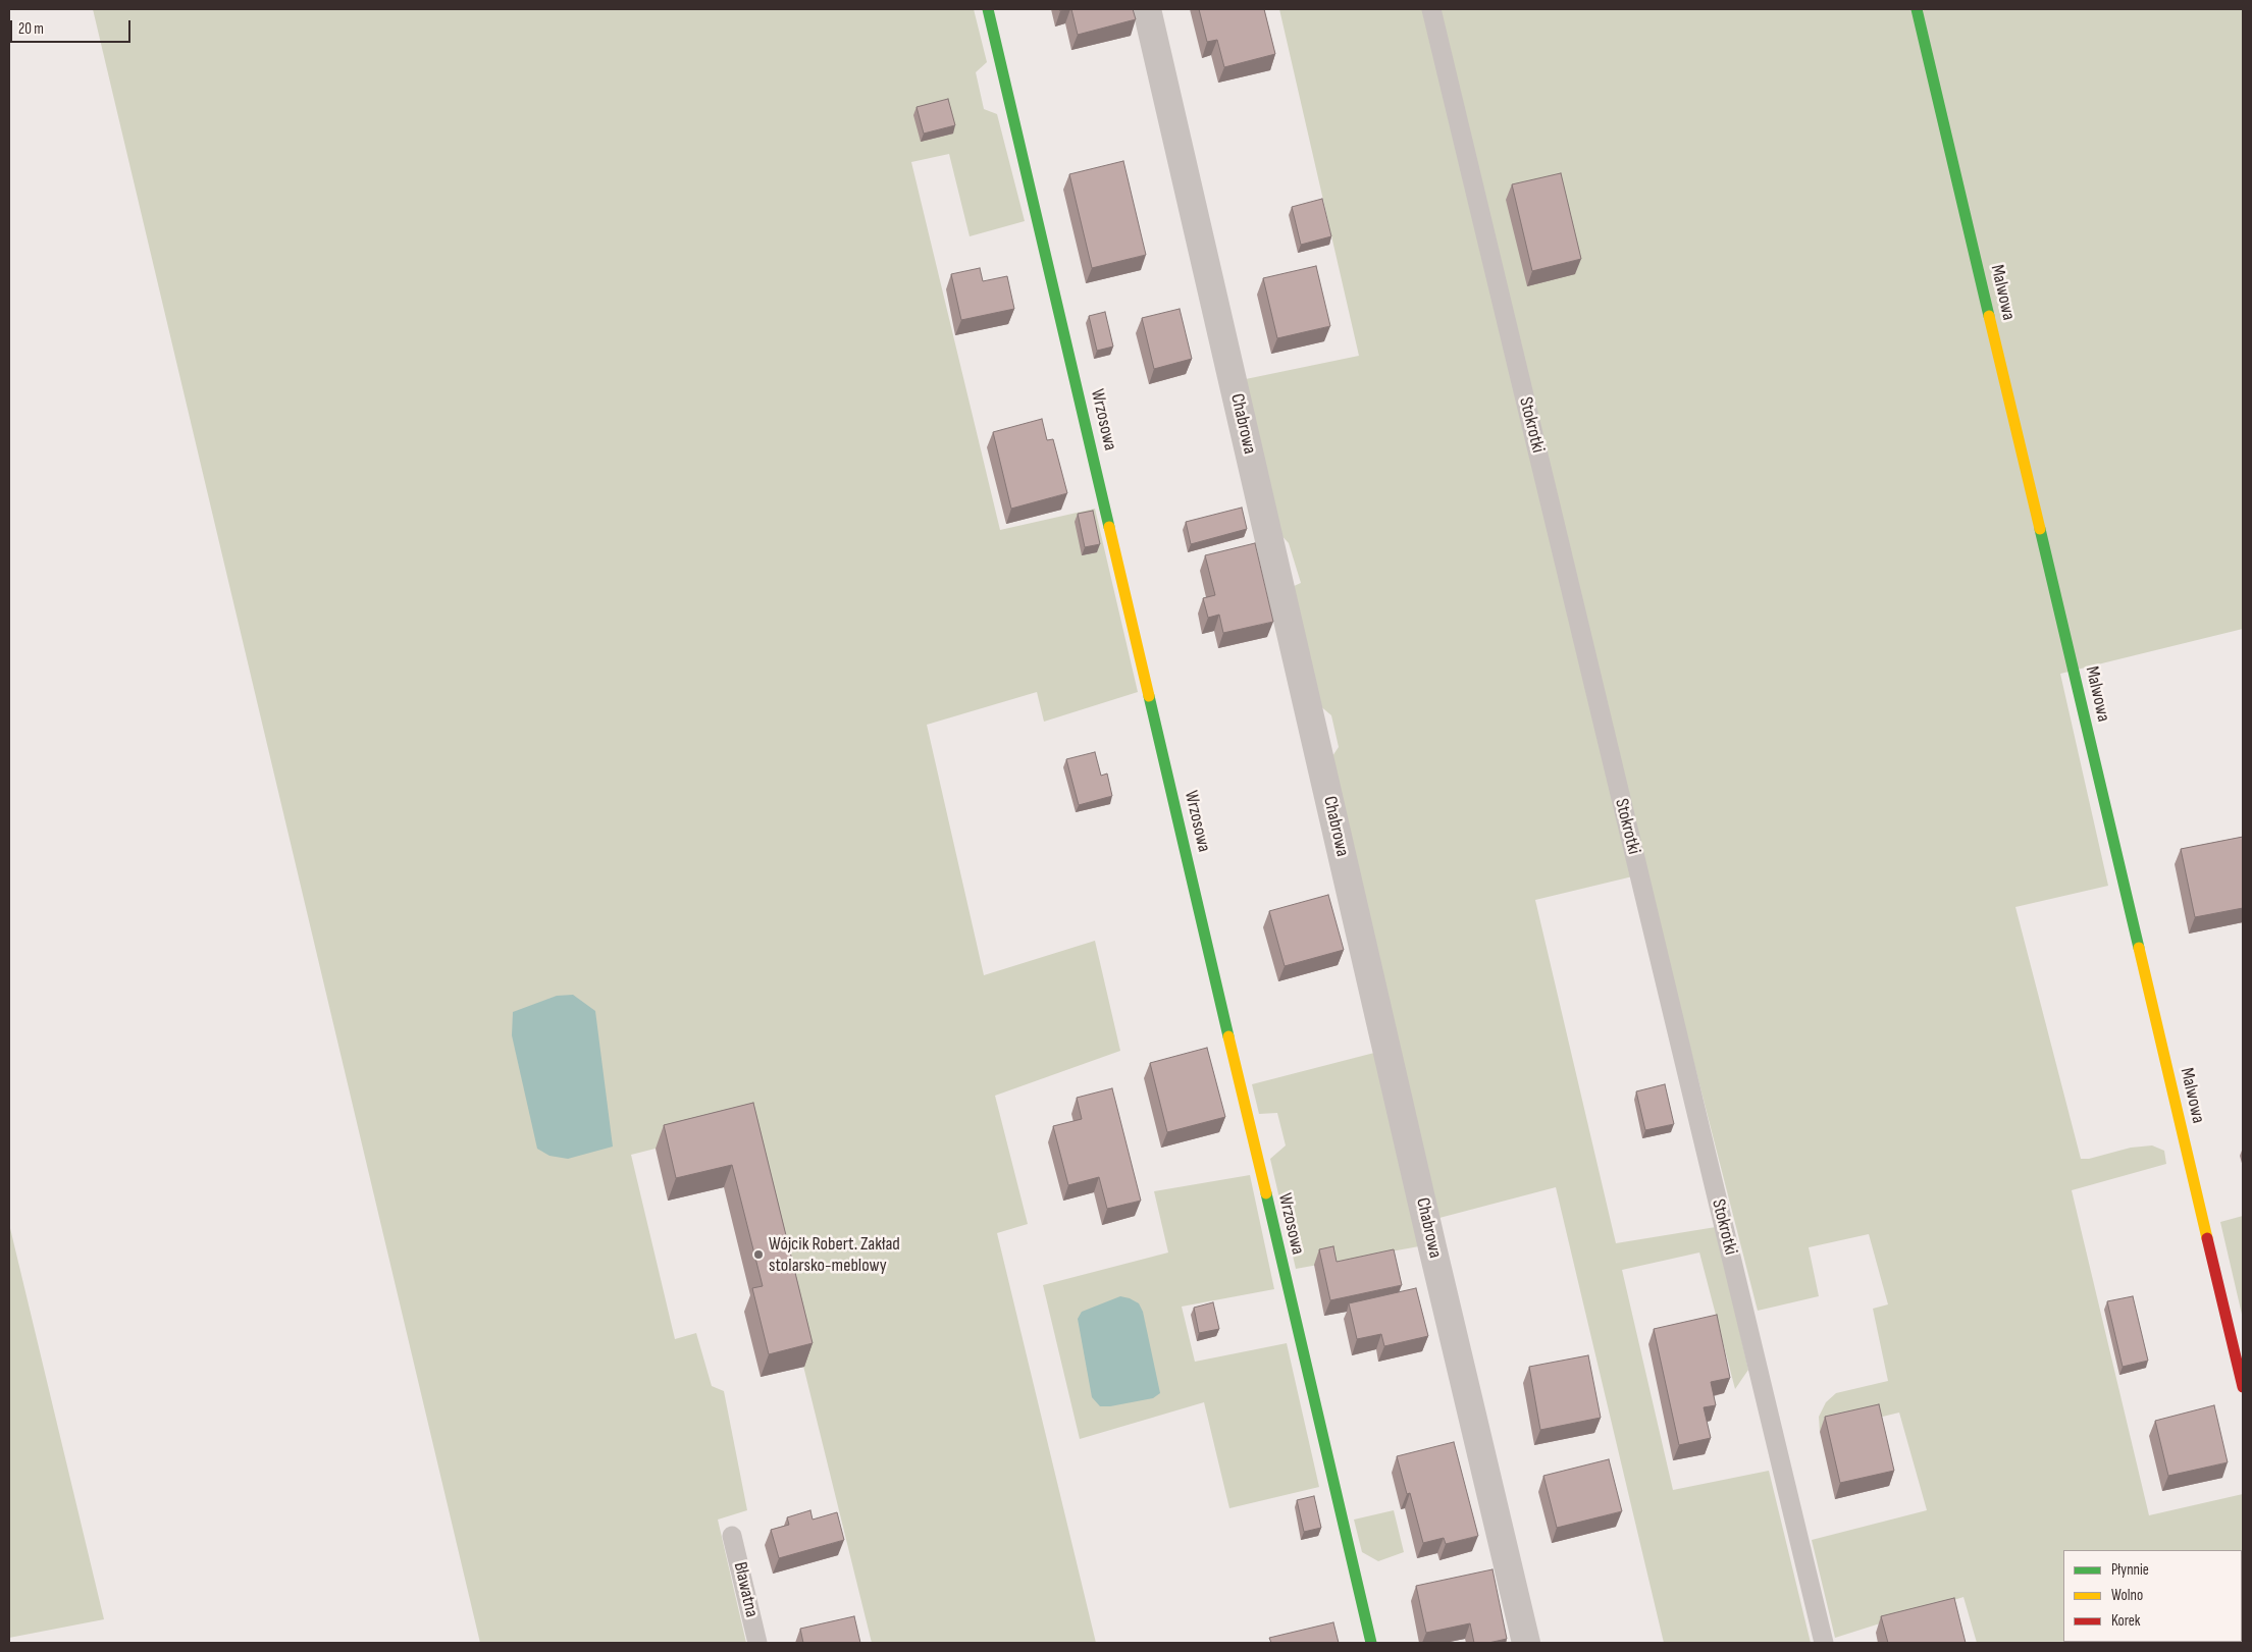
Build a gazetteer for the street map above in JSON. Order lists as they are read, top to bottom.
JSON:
{
  "streets": {
    "street": ["Malwowa", "Wrzosowa", "Chabrowa"],
    "lane": ["Stokrotki", "Bławatna"]
  },
  "places": ["Wójcik Robert. Zakład stolarsko-meblowy"],
  "legend": ["Płynnie", "Wolno", "Korek"],
  "scale_bar": "20 m"
}
